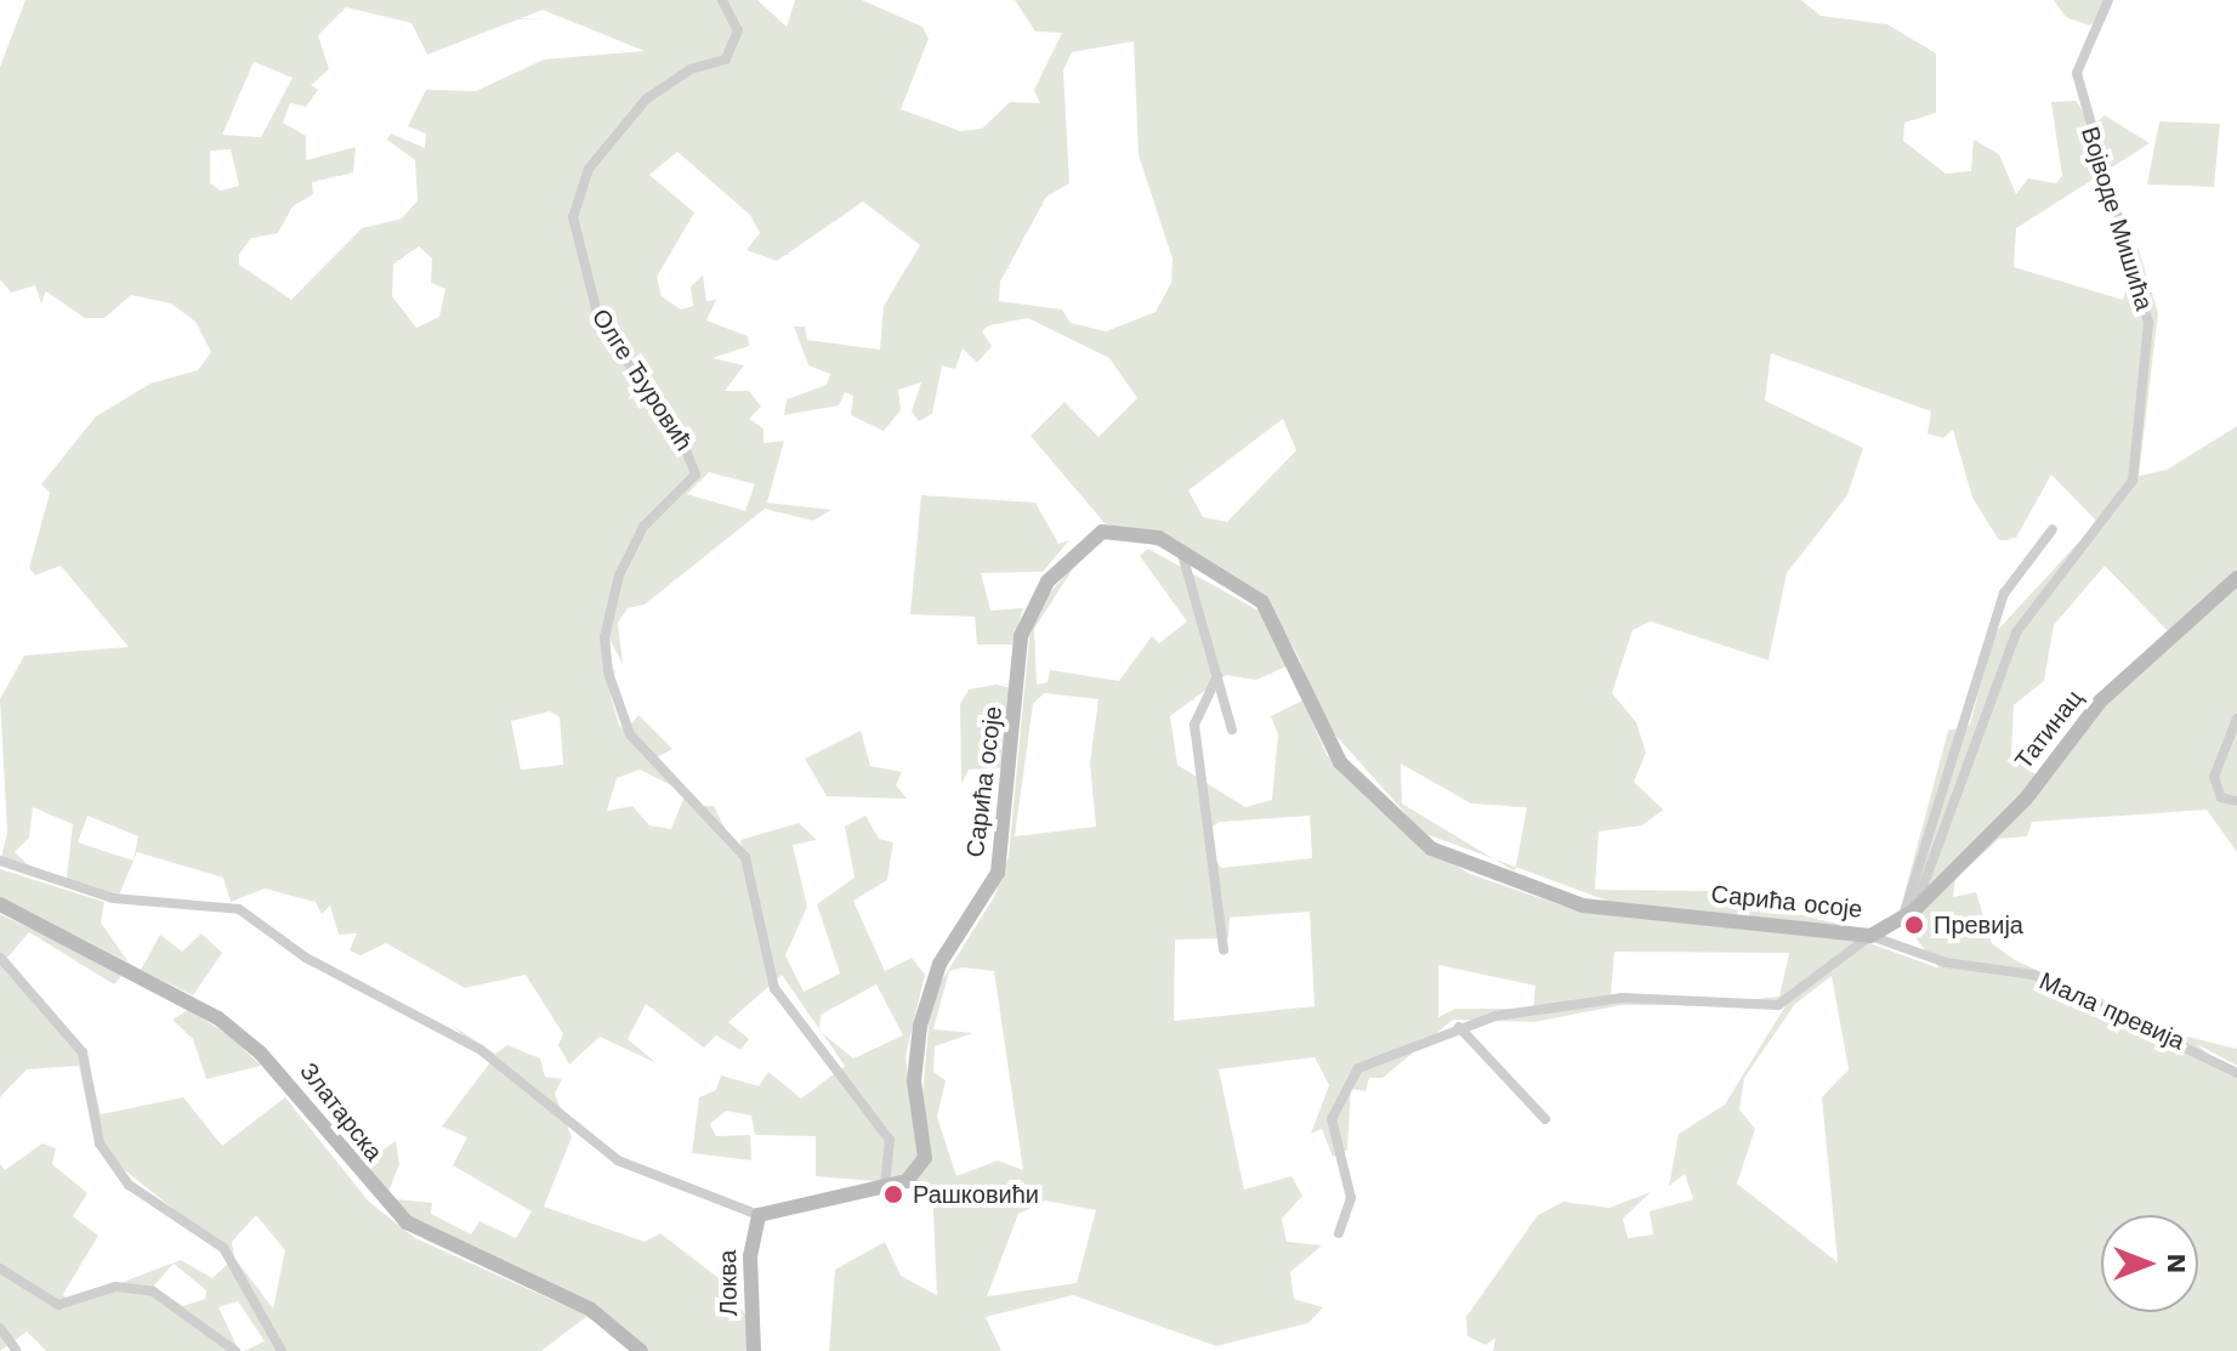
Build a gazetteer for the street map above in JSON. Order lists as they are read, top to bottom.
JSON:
{
  "streets": {
    "street": [
      "Војводе Мишића",
      "Олге Ђуровић",
      "Татинац",
      "Сарића осоје",
      "Мала превија",
      "Златарска",
      "Локва"
    ]
  },
  "crossings": [
    ["Војводе Мишића", "Татинац"],
    ["Војводе Мишића", "Сарића осоје"],
    ["Олге Ђуровић", "Сарића осоје"],
    ["Татинац", "Сарића осоје"],
    ["Сарића осоје", "Мала превија"],
    ["Сарића осоје", "Локва"]
  ],
  "places": ["Превија", "Рашковићи"],
  "north": "right"
}
